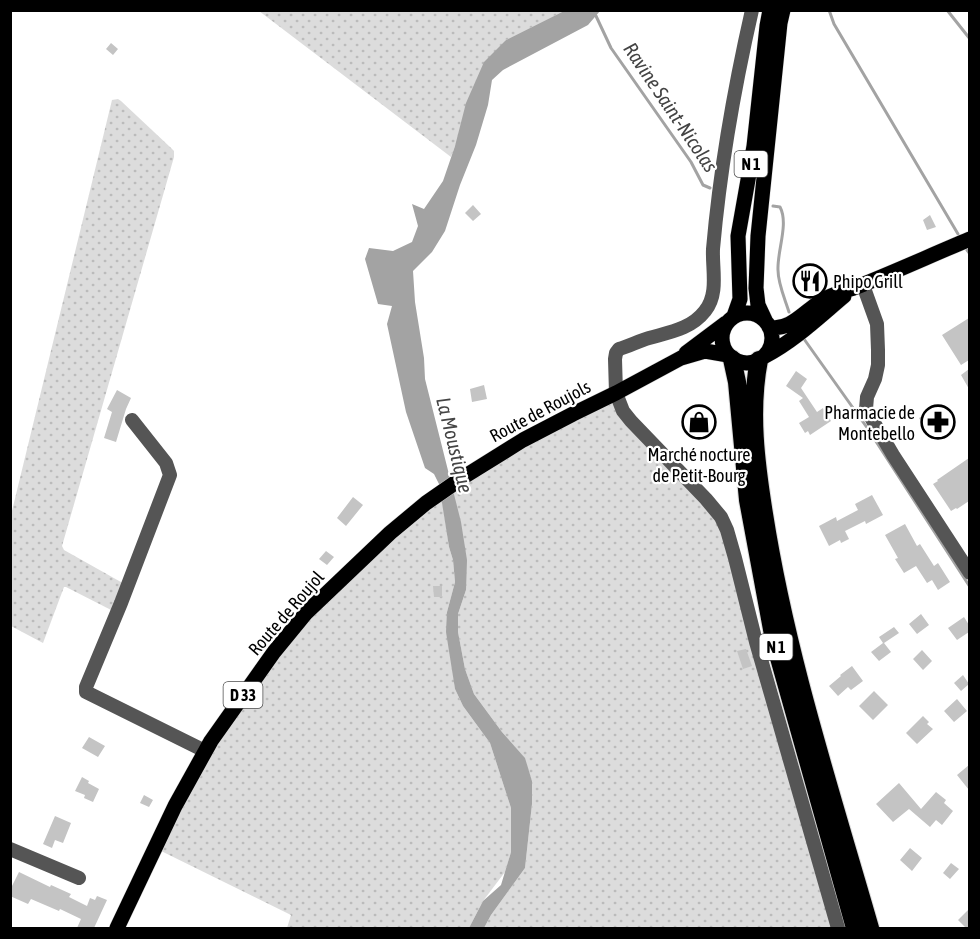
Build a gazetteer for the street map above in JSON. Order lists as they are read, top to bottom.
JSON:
{
  "streets": {
    "highway": ["N 1"],
    "main road": ["Route de Roujols", "Route de Roujol", "D 33"]
  },
  "crossings": [
    ["N 1", "Route de Roujols"],
    ["Route de Roujols", "Route de Roujol"]
  ],
  "water": ["Ravine Saint-Nicolas", "La Moustique"],
  "places": {
    "restaurant": ["Phipo Grill"],
    "shop": ["Marché nocture de Petit-Bourg"],
    "pharmacy": ["Pharmacie de Montebello"]
  }
}
